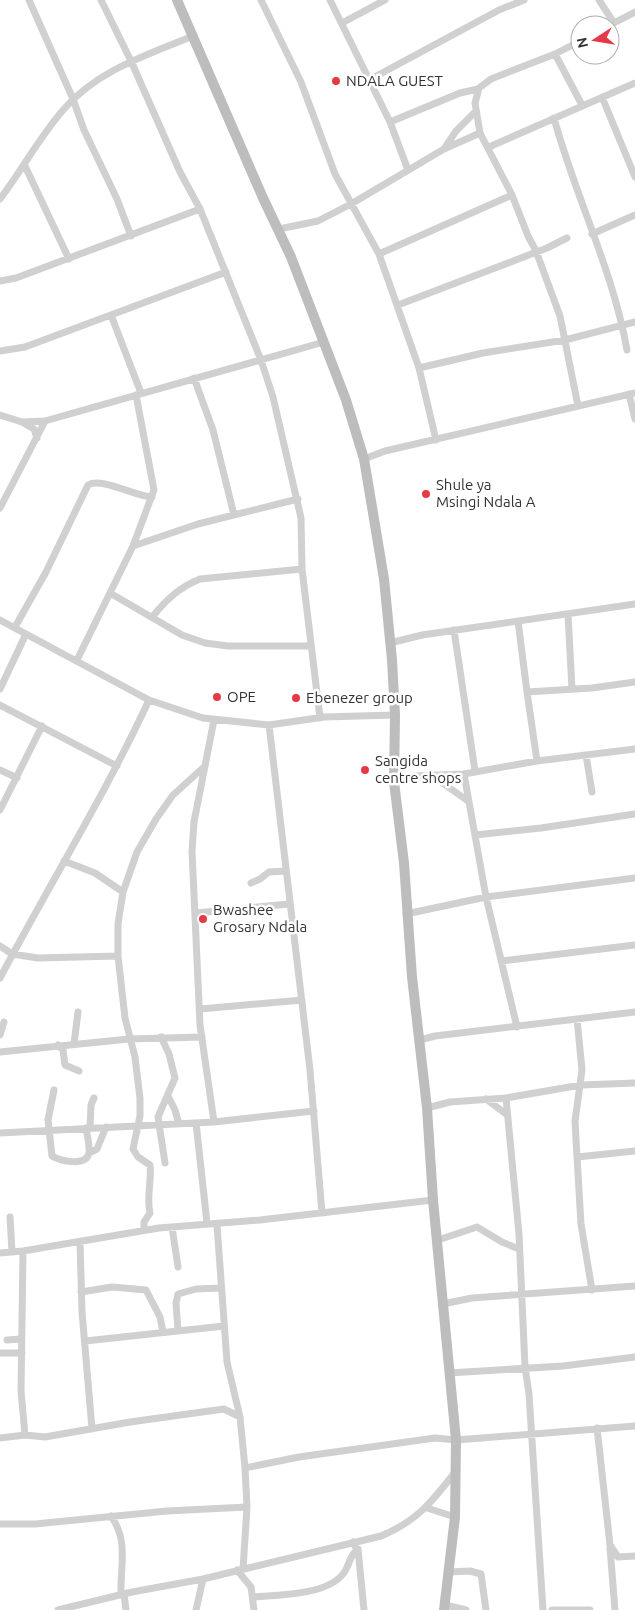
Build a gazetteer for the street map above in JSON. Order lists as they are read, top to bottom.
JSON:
{
  "places": [
    "NDALA GUEST",
    "Shule ya Msingi Ndala A",
    "OPE",
    "Ebenezer group",
    "Sangida centre shops",
    "Bwashee Grosary Ndala"
  ],
  "north": "left"
}
